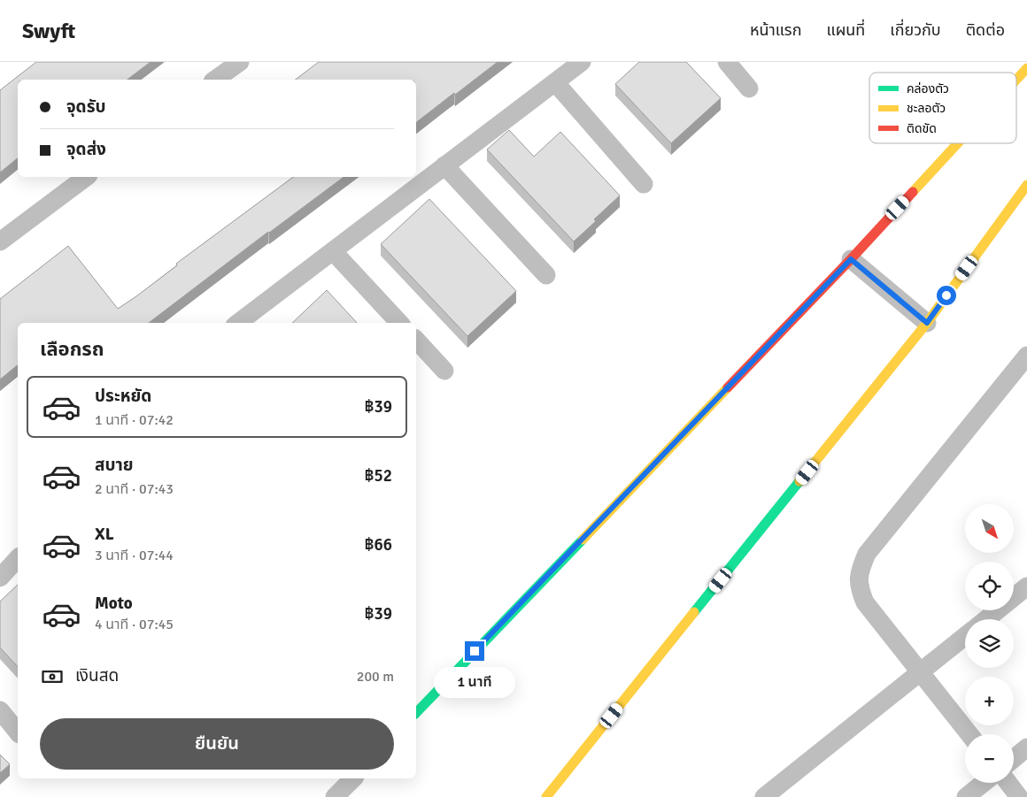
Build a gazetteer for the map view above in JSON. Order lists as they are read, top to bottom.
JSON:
{
  "legend": ["คล่องตัว", "ชะลอตัว", "ติดขัด"],
  "north": "bottom right",
  "page": {
    "header": "Swyft",
    "nav": [
      "หน้าแรก",
      "แผนที่",
      "เกี่ยวกับ",
      "ติดต่อ"
    ],
    "banner": ["จุดรับ", "จุดส่ง"],
    "heading": "เลือกรถ",
    "list": [
      {
        "name": "ประหยัด",
        "note": "1 นาที · 07:42",
        "value": "฿39"
      },
      {
        "name": "สบาย",
        "note": "2 นาที · 07:43",
        "value": "฿52"
      },
      {
        "name": "XL",
        "note": "3 นาที · 07:44",
        "value": "฿66"
      },
      {
        "name": "Moto",
        "note": "4 นาที · 07:45",
        "value": "฿39"
      }
    ],
    "map_buttons": ["+", "−"],
    "pay": ["เงินสด", "200 m"],
    "bubble": "1 นาที",
    "buttons": "ยืนยัน"
  }
}
